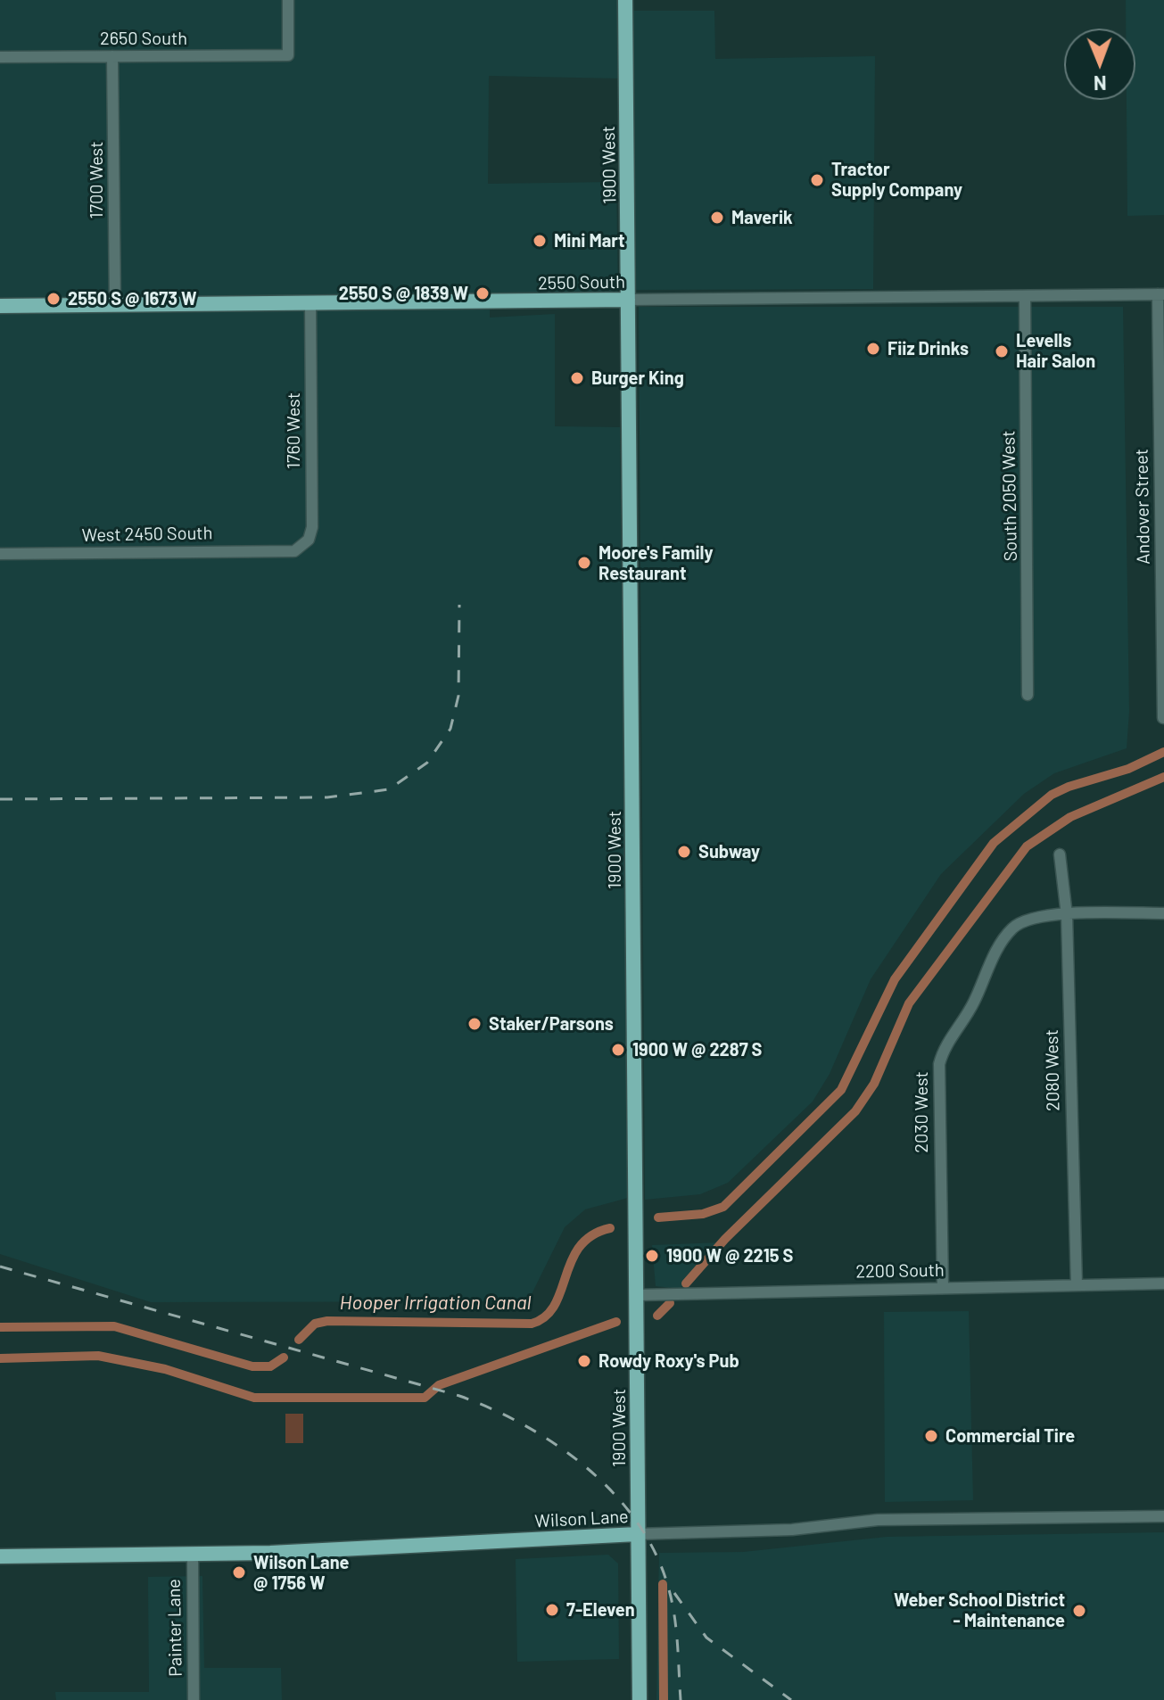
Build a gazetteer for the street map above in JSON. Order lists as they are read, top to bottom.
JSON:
{
  "streets": {
    "main road": ["1900 West", "2550 South", "Wilson Lane"],
    "street": [
      "2650 South",
      "1700 West",
      "1760 West",
      "South 2050 West",
      "Andover Street",
      "West 2450 South",
      "2080 West",
      "2030 West",
      "2200 South",
      "Painter Lane"
    ]
  },
  "crossings": [
    ["2650 South", "1700 West"],
    ["1900 West", "2550 South"],
    ["1900 West", "2200 South"],
    ["1900 West", "Wilson Lane"],
    ["1700 West", "2550 South"],
    ["2550 South", "1760 West"],
    ["2550 South", "South 2050 West"],
    ["2550 South", "Andover Street"],
    ["1760 West", "West 2450 South"],
    ["2080 West", "2030 West"],
    ["2080 West", "2200 South"],
    ["2030 West", "2200 South"],
    ["Wilson Lane", "Painter Lane"]
  ],
  "water": ["Hooper Irrigation Canal"],
  "places": [
    "Tractor Supply Company",
    "Maverik",
    "Mini Mart",
    "2550 S @ 1839 W",
    "2550 S @ 1673 W",
    "Fiiz Drinks",
    "Levells Hair Salon",
    "Burger King",
    "Moore's Family Restaurant",
    "Subway",
    "Staker/Parsons",
    "1900 W @ 2287 S",
    "1900 W @ 2215 S",
    "Rowdy Roxy's Pub",
    "Commercial Tire",
    "Wilson Lane @ 1756 W",
    "7-Eleven",
    "Weber School District - Maintenance"
  ],
  "north": "bottom"
}
